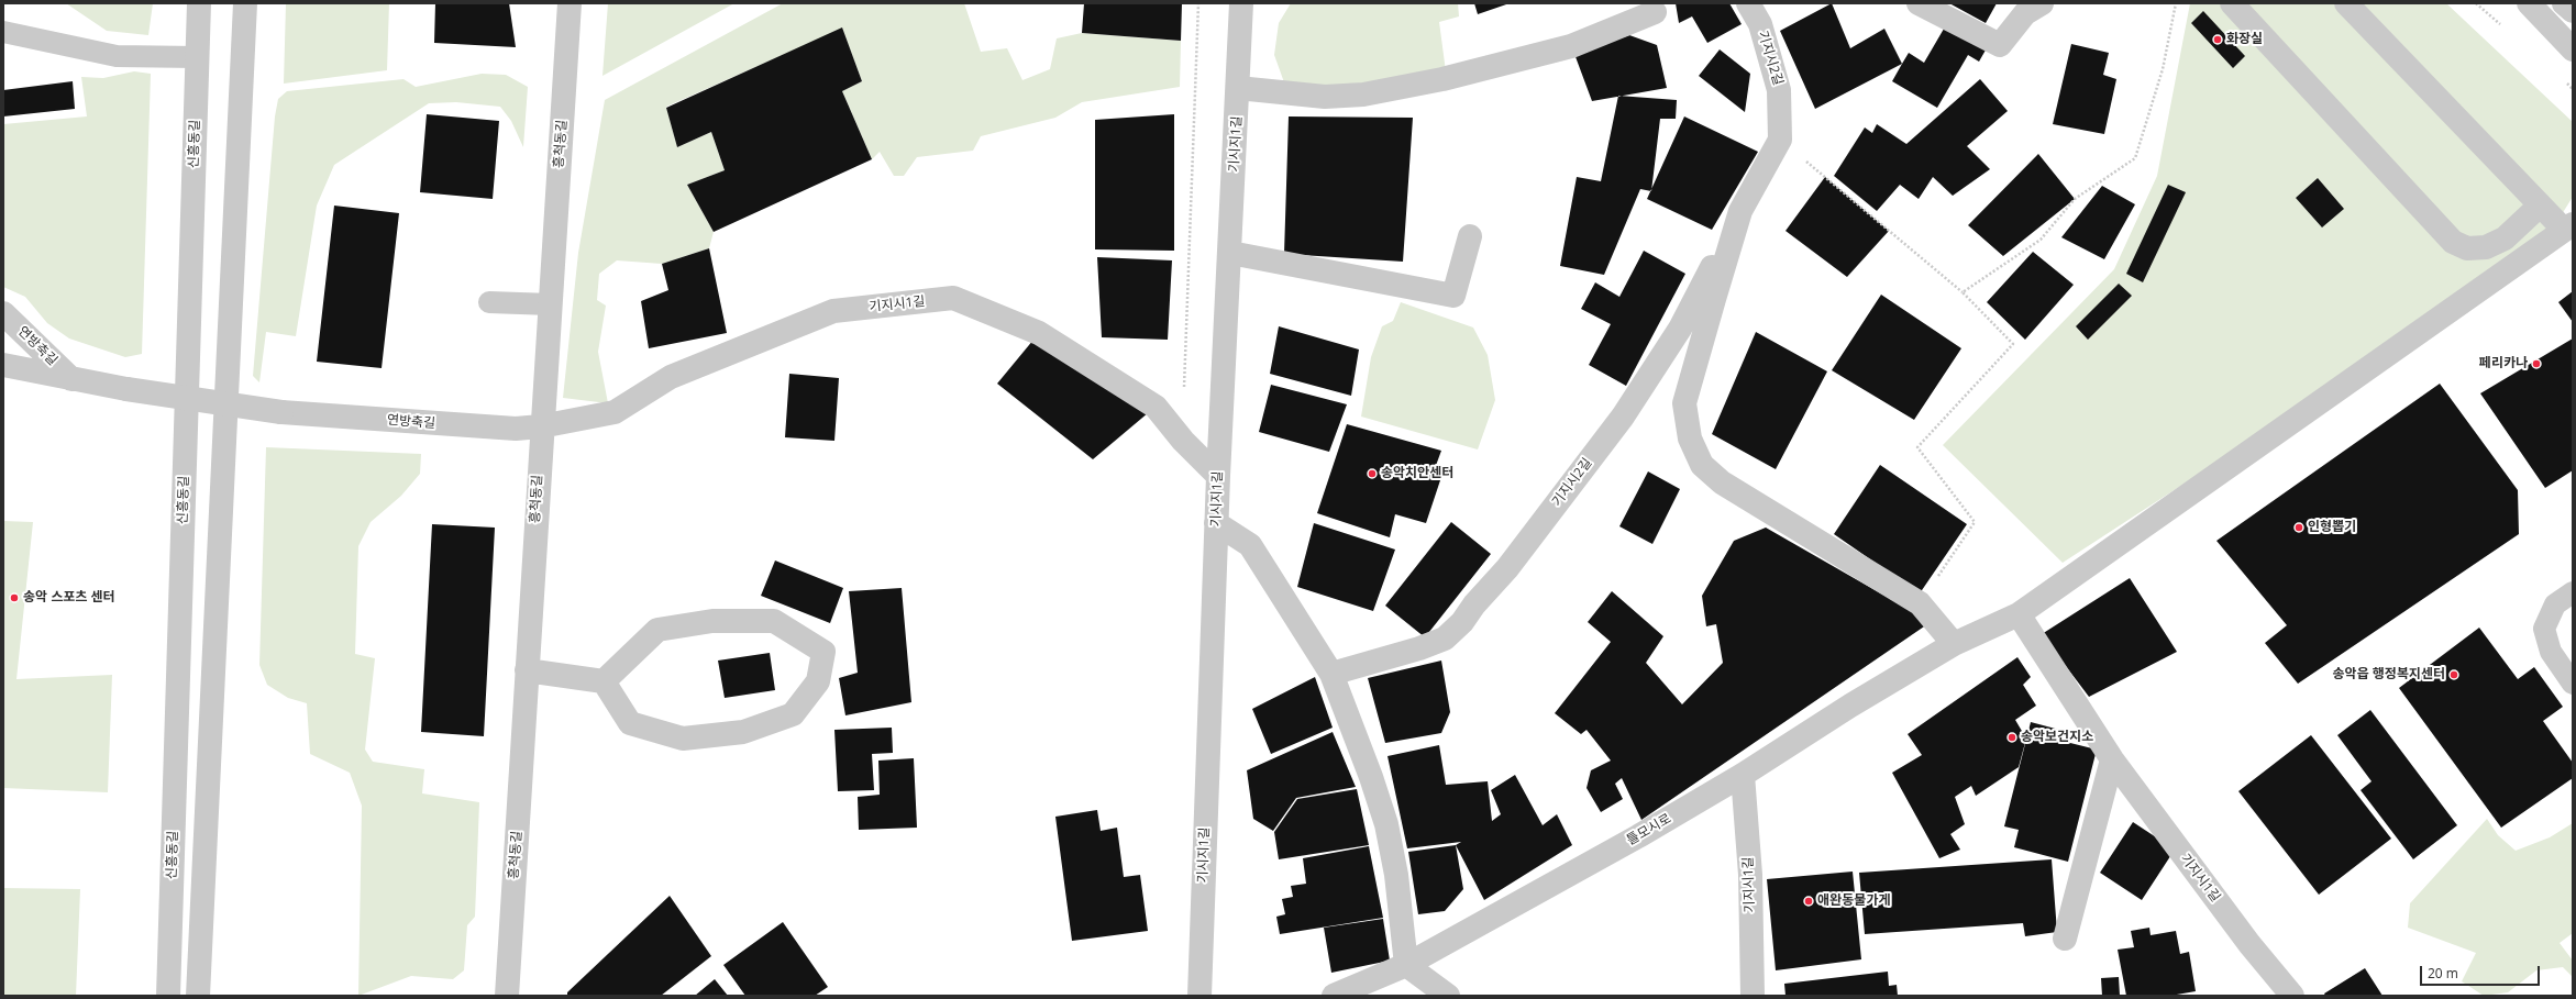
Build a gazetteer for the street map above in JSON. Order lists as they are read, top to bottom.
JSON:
{
  "streets": {
    "street": [
      "기지시2길",
      "신흥동길",
      "흥척동길",
      "기시지1길",
      "기지시1길",
      "연방축길",
      "틀모시로"
    ]
  },
  "crossings": [
    ["기지시2길", "틀모시로"],
    ["흥척동길", "기지시1길"],
    ["흥척동길", "연방축길"],
    ["기시지1길", "기지시1길"],
    ["기지시1길", "연방축길"],
    ["기지시1길", "틀모시로"]
  ],
  "places": [
    "화장실",
    "페리카나",
    "송악치안센터",
    "인형뽑기",
    "송악 스포츠 센터",
    "송악읍 행정복지센터",
    "송악보건지소",
    "애완동물가게"
  ],
  "scale_bar": "20 m"
}
